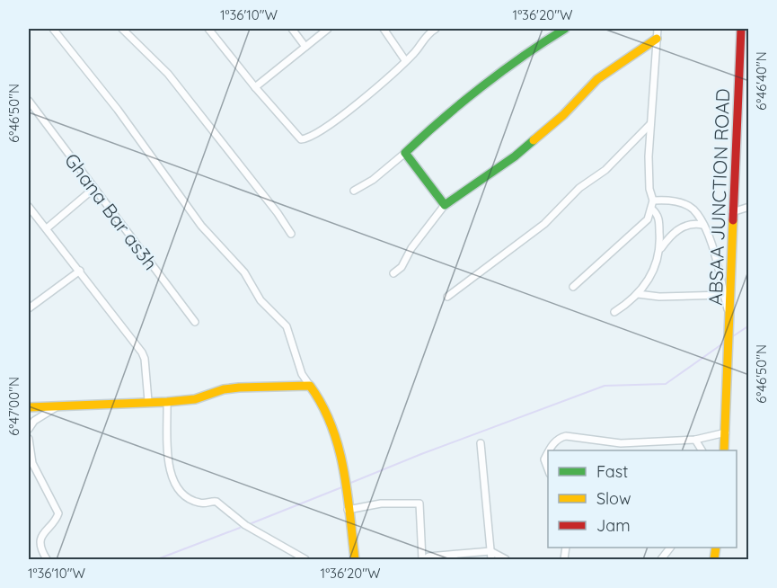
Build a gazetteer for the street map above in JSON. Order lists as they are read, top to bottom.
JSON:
{
  "streets": {
    "street": ["ABSAA JUNCTION ROAD", "Ghana Bar as3h"]
  },
  "legend": ["Fast", "Slow", "Jam"],
  "coordinates": [
    "1°36'10\"W",
    "1°36'20\"W",
    "6°46'40\"N",
    "6°46'50\"N",
    "6°47'00\"N"
  ]
}
